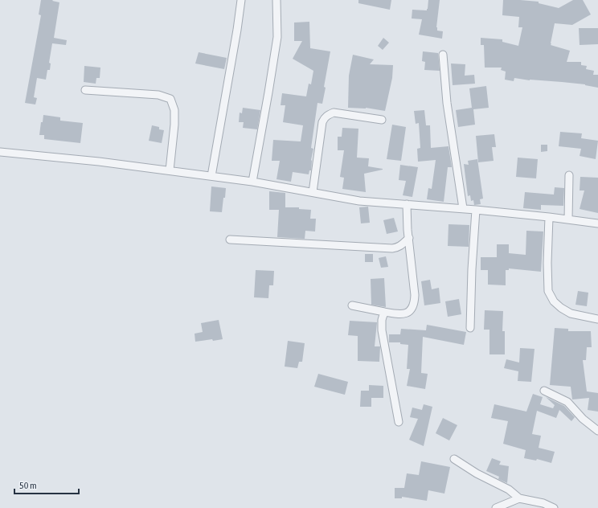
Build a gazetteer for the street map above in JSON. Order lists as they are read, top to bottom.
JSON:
{
  "scale_bar": "50 m"
}
